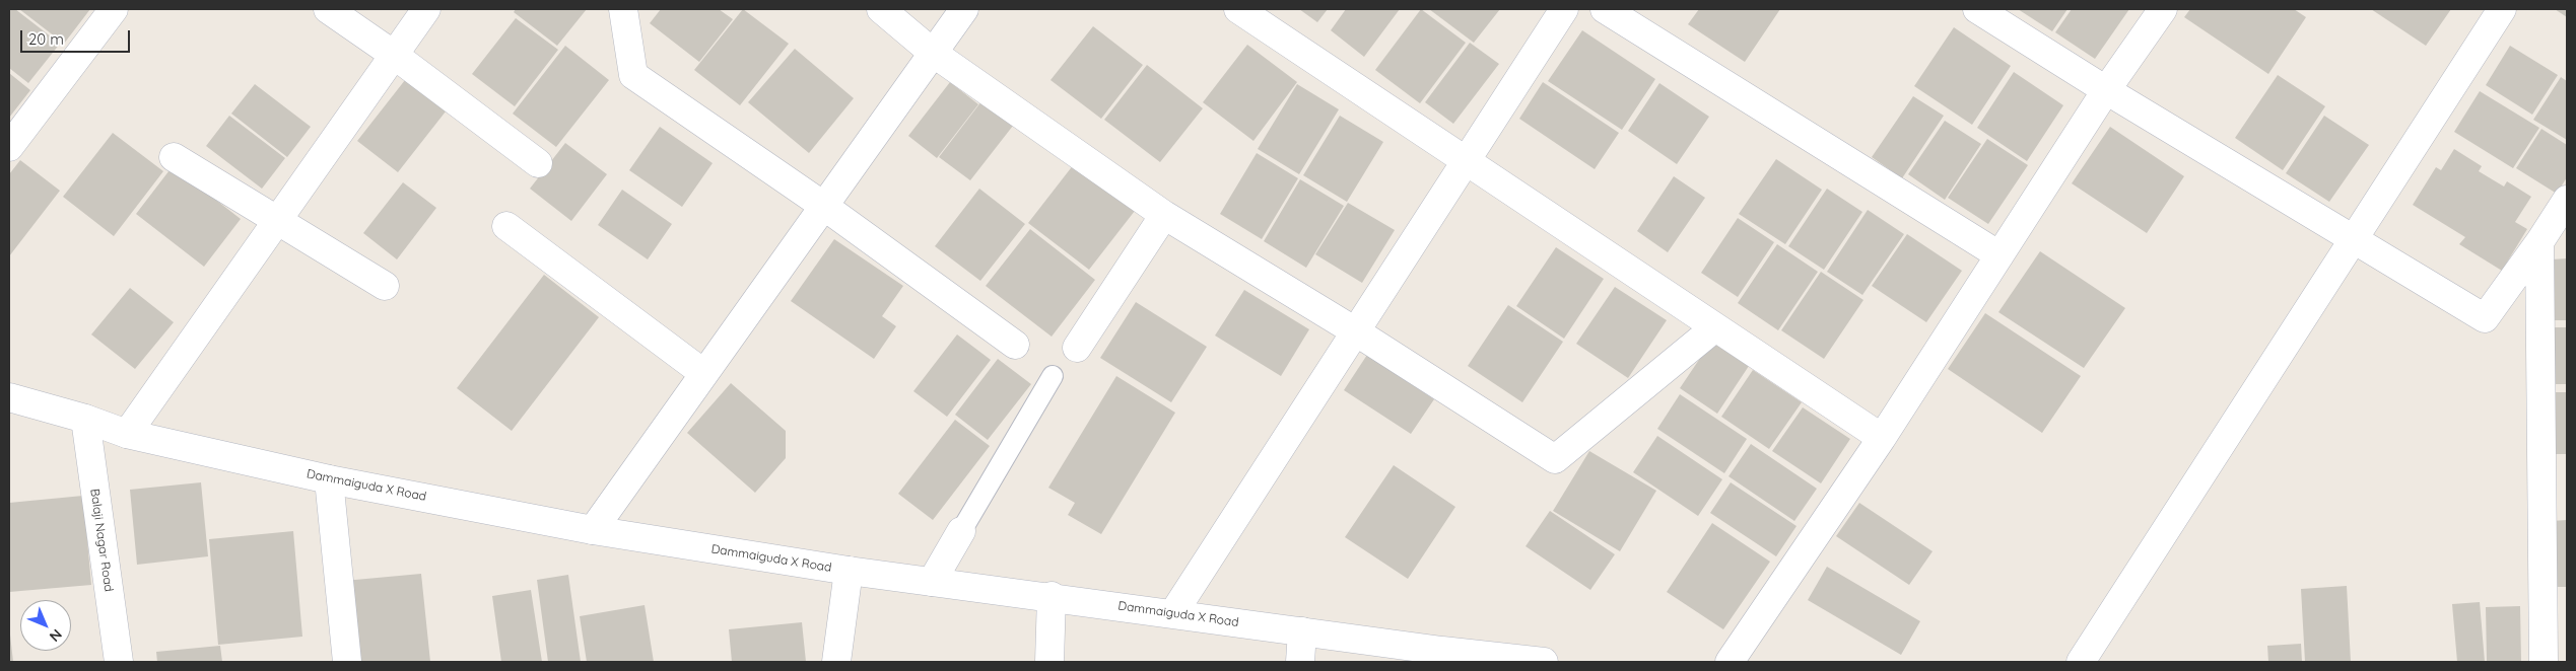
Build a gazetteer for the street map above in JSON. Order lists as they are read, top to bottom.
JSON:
{
  "streets": {
    "street": ["Dammaiguda X Road", "Balaji Nagar Road"]
  },
  "crossings": [
    ["Dammaiguda X Road", "Balaji Nagar Road"]
  ],
  "scale_bar": "20 m",
  "north": "bottom right"
}
